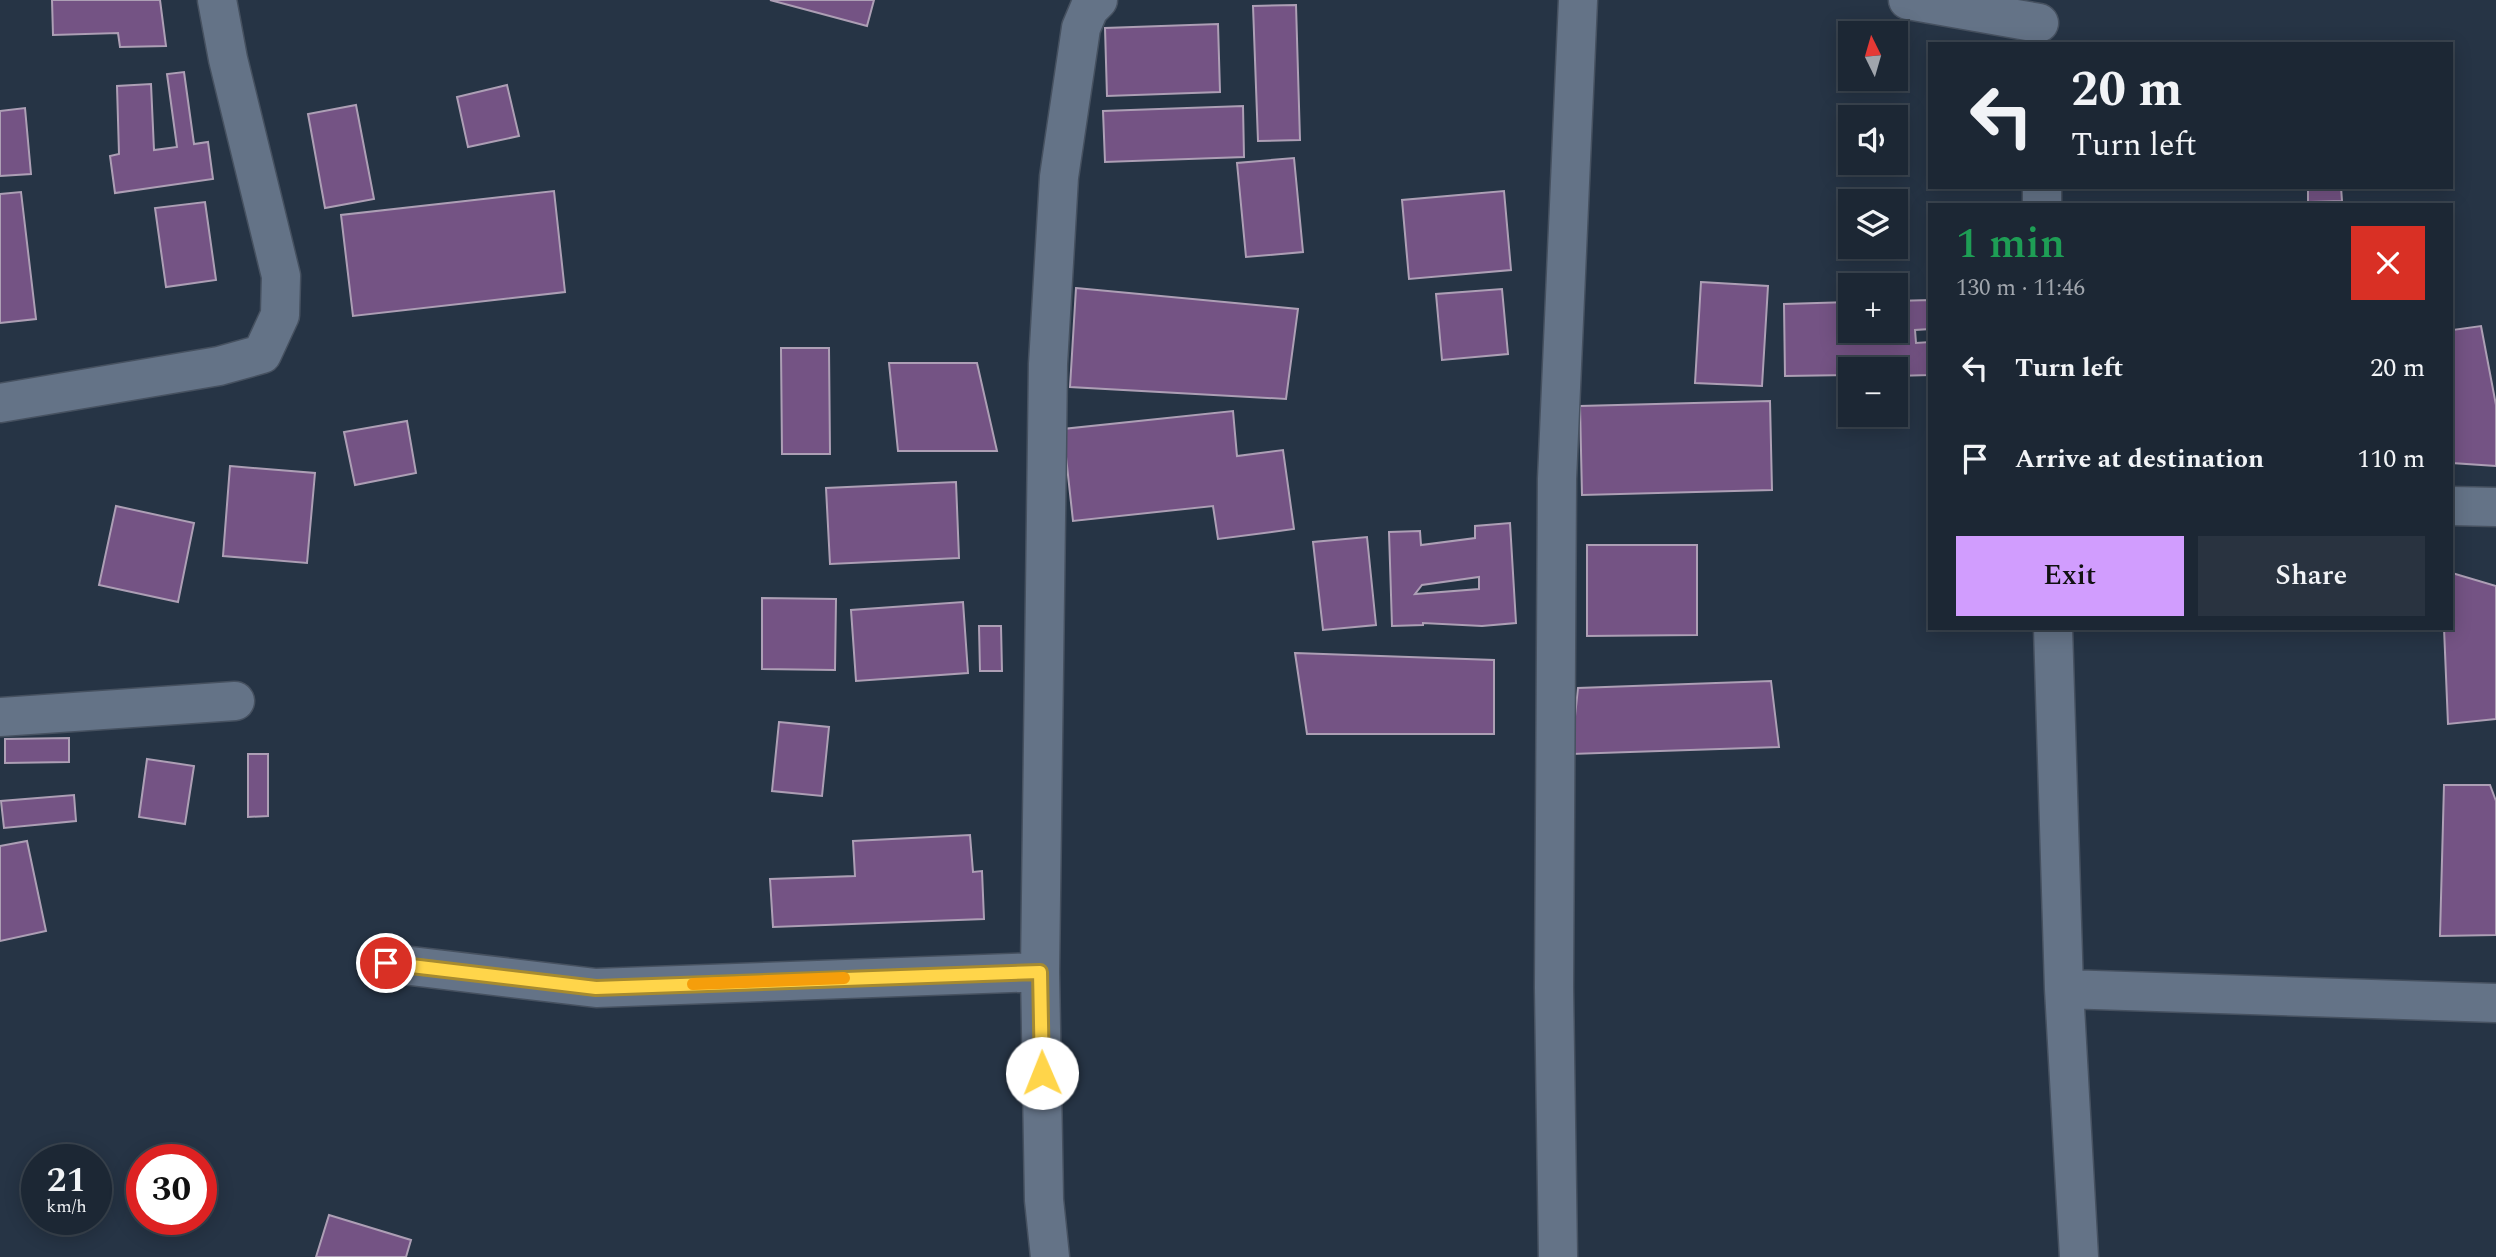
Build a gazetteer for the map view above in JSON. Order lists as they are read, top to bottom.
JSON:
{
  "north": "top",
  "page": {
    "map_buttons": ["+", "−"],
    "turn": ["20 m", "Turn left"],
    "heading": ["1 min", "130 m · 11:46"],
    "list": [
      {
        "name": "Turn left",
        "value": "20 m"
      },
      {
        "name": "Arrive at destination",
        "value": "110 m"
      }
    ],
    "buttons": ["Exit", "Share"],
    "speed": "21 km/h",
    "limit": "30"
  }
}
